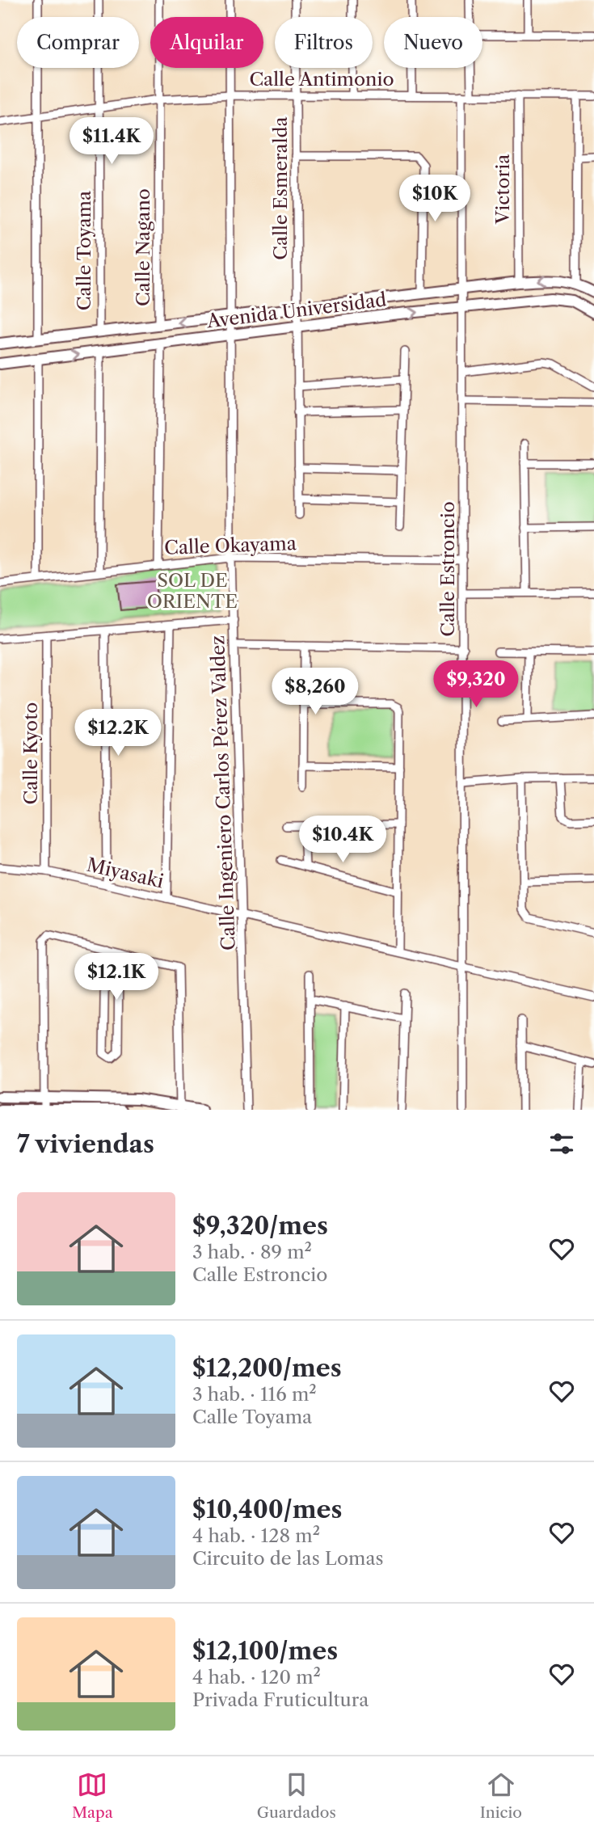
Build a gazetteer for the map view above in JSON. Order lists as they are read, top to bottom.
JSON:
{
  "streets": {
    "main road": ["Avenida Universidad"],
    "street": [
      "Calle Antimonio",
      "Calle Esmeralda",
      "Victoria",
      "Calle Nagano",
      "Calle Toyama",
      "Calle Okayama",
      "Calle Estroncio",
      "Calle Kyoto",
      "Calle Ingeniero Carlos Pérez Valdez",
      "Miyasaki"
    ]
  },
  "crossings": [
    ["Calle Antimonio", "Calle Esmeralda"],
    ["Calle Antimonio", "Victoria"],
    ["Calle Antimonio", "Calle Nagano"],
    ["Calle Antimonio", "Calle Toyama"],
    ["Calle Antimonio", "Calle Estroncio"],
    ["Calle Antimonio", "Calle Ingeniero Carlos Pérez Valdez"],
    ["Calle Esmeralda", "Avenida Universidad"],
    ["Victoria", "Avenida Universidad"],
    ["Calle Nagano", "Avenida Universidad"],
    ["Calle Toyama", "Avenida Universidad"],
    ["Avenida Universidad", "Calle Estroncio"],
    ["Avenida Universidad", "Calle Ingeniero Carlos Pérez Valdez"],
    ["Calle Okayama", "Calle Estroncio"],
    ["Calle Okayama", "Calle Ingeniero Carlos Pérez Valdez"],
    ["Calle Estroncio", "Miyasaki"],
    ["Calle Kyoto", "Miyasaki"],
    ["Calle Ingeniero Carlos Pérez Valdez", "Miyasaki"]
  ],
  "parks": ["SOL DE ORIENTE"],
  "page": {
    "chip": [
      "Comprar",
      "Alquilar",
      "Filtros",
      "Nuevo"
    ],
    "price": [
      "$11.4K",
      "$10K",
      "$9,320",
      "$8,260",
      "$12.2K",
      "$10.4K",
      "$12.1K"
    ],
    "heading": "7 viviendas",
    "list": [
      {
        "name": "$9,320/mes",
        "note": "3 hab. · 89 m² · Calle Estroncio"
      },
      {
        "name": "$12,200/mes",
        "note": "3 hab. · 116 m² · Calle Toyama"
      },
      {
        "name": "$10,400/mes",
        "note": "4 hab. · 128 m² · Circuito de las Lomas"
      },
      {
        "name": "$12,100/mes",
        "note": "4 hab. · 120 m² · Privada Fruticultura"
      }
    ],
    "tabs": ["Mapa", "Guardados", "Inicio"]
  }
}
